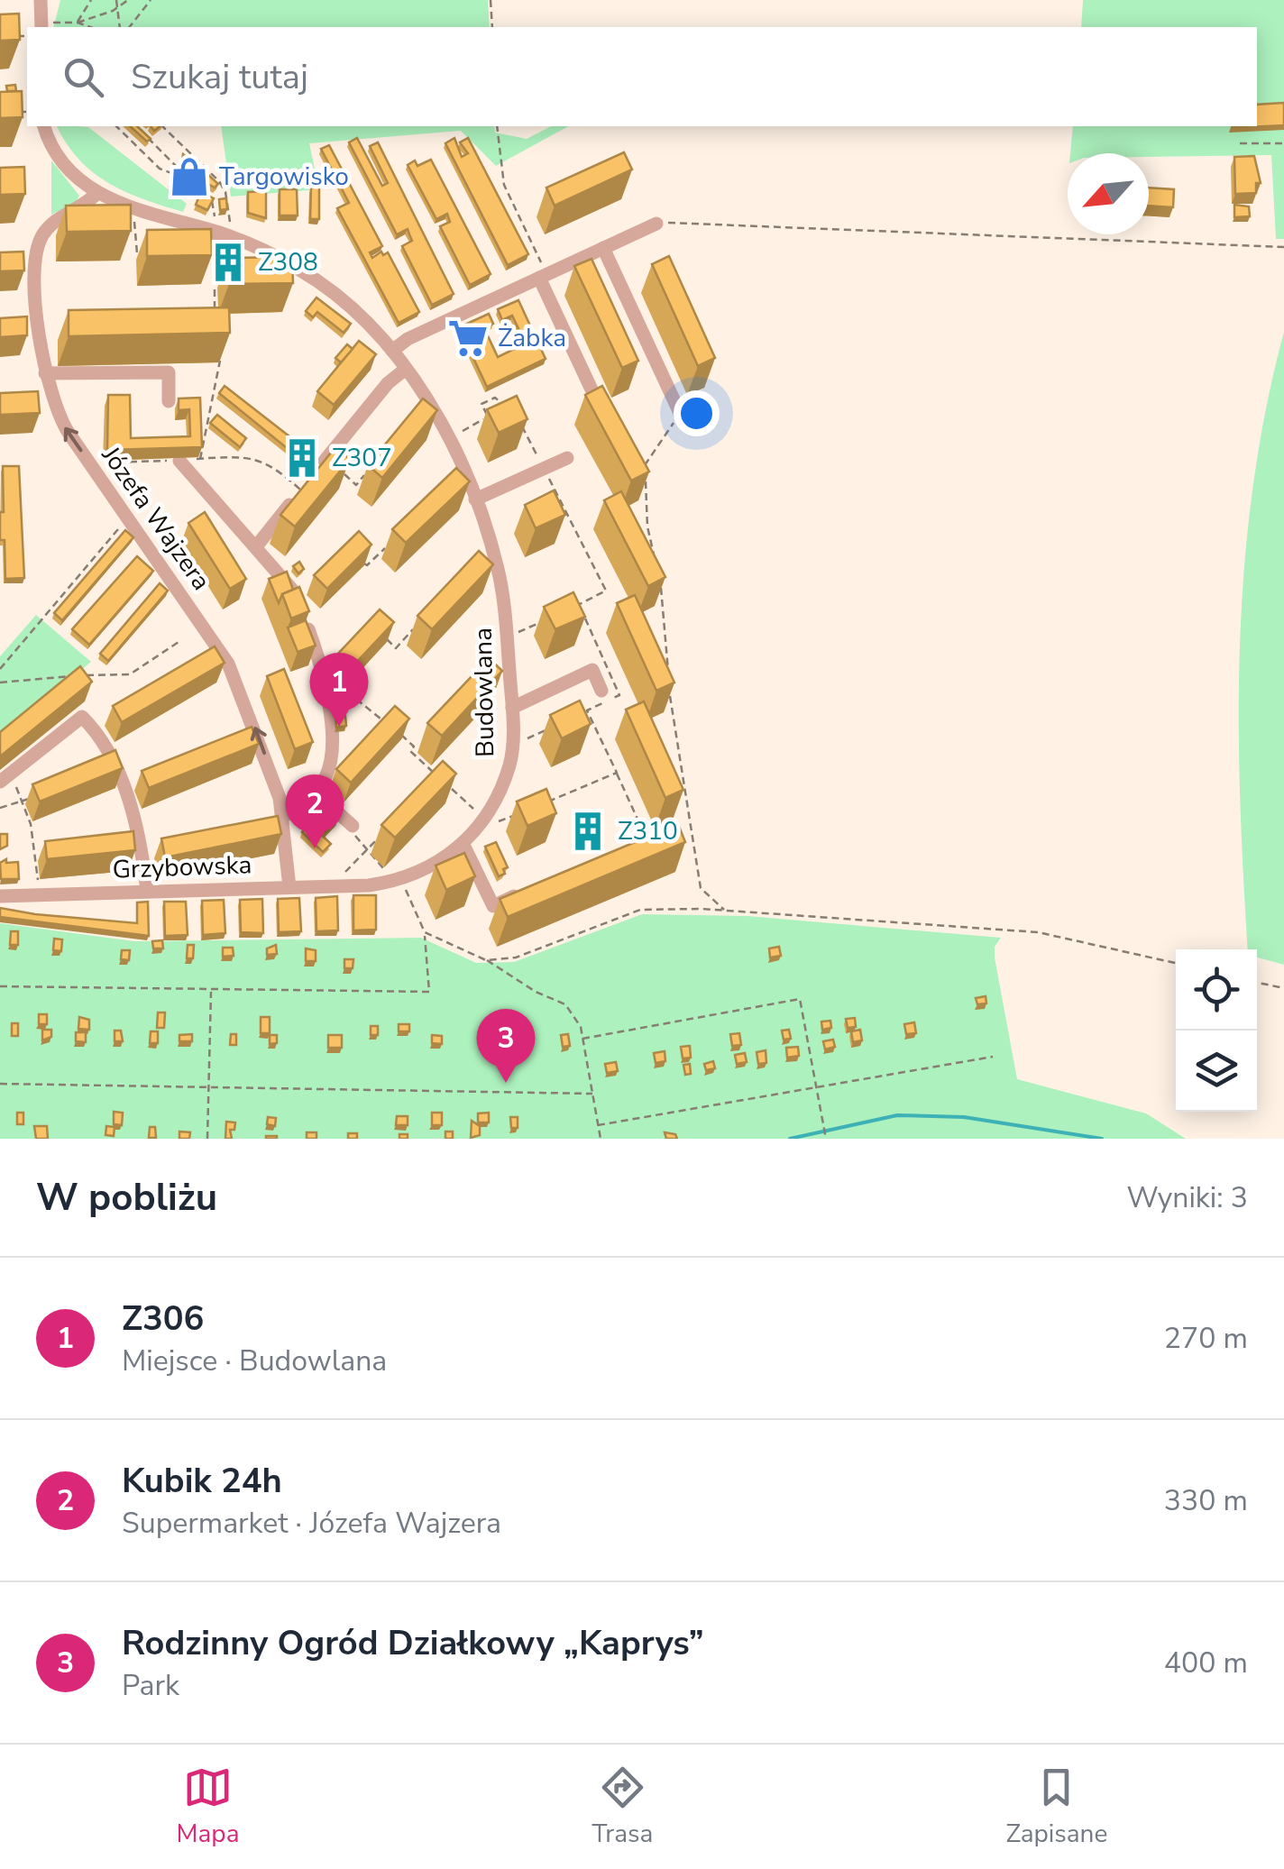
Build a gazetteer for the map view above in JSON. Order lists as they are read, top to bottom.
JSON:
{
  "streets": {
    "street": ["Józefa Wajzera", "Budowlana", "Grzybowska"]
  },
  "crossings": [
    ["Józefa Wajzera", "Budowlana"],
    ["Józefa Wajzera", "Grzybowska"],
    ["Budowlana", "Grzybowska"]
  ],
  "places": {
    "shop": ["Targowisko"],
    "building": ["Z308", "Z307", "Z310"],
    "supermarket": ["Żabka"]
  },
  "north": "bottom left",
  "page": {
    "search": "Szukaj tutaj",
    "pins": ["1", "2", "3"],
    "heading": ["W pobliżu", "Wyniki: 3"],
    "list": [
      {
        "mark": "1",
        "name": "Z306",
        "note": "Miejsce · Budowlana",
        "value": "270 m"
      },
      {
        "mark": "2",
        "name": "Kubik 24h",
        "note": "Supermarket · Józefa Wajzera",
        "value": "330 m"
      },
      {
        "mark": "3",
        "name": "Rodzinny Ogród Działkowy „Kaprys”",
        "note": "Park",
        "value": "400 m"
      }
    ],
    "nav": ["Mapa", "Trasa", "Zapisane"]
  }
}
